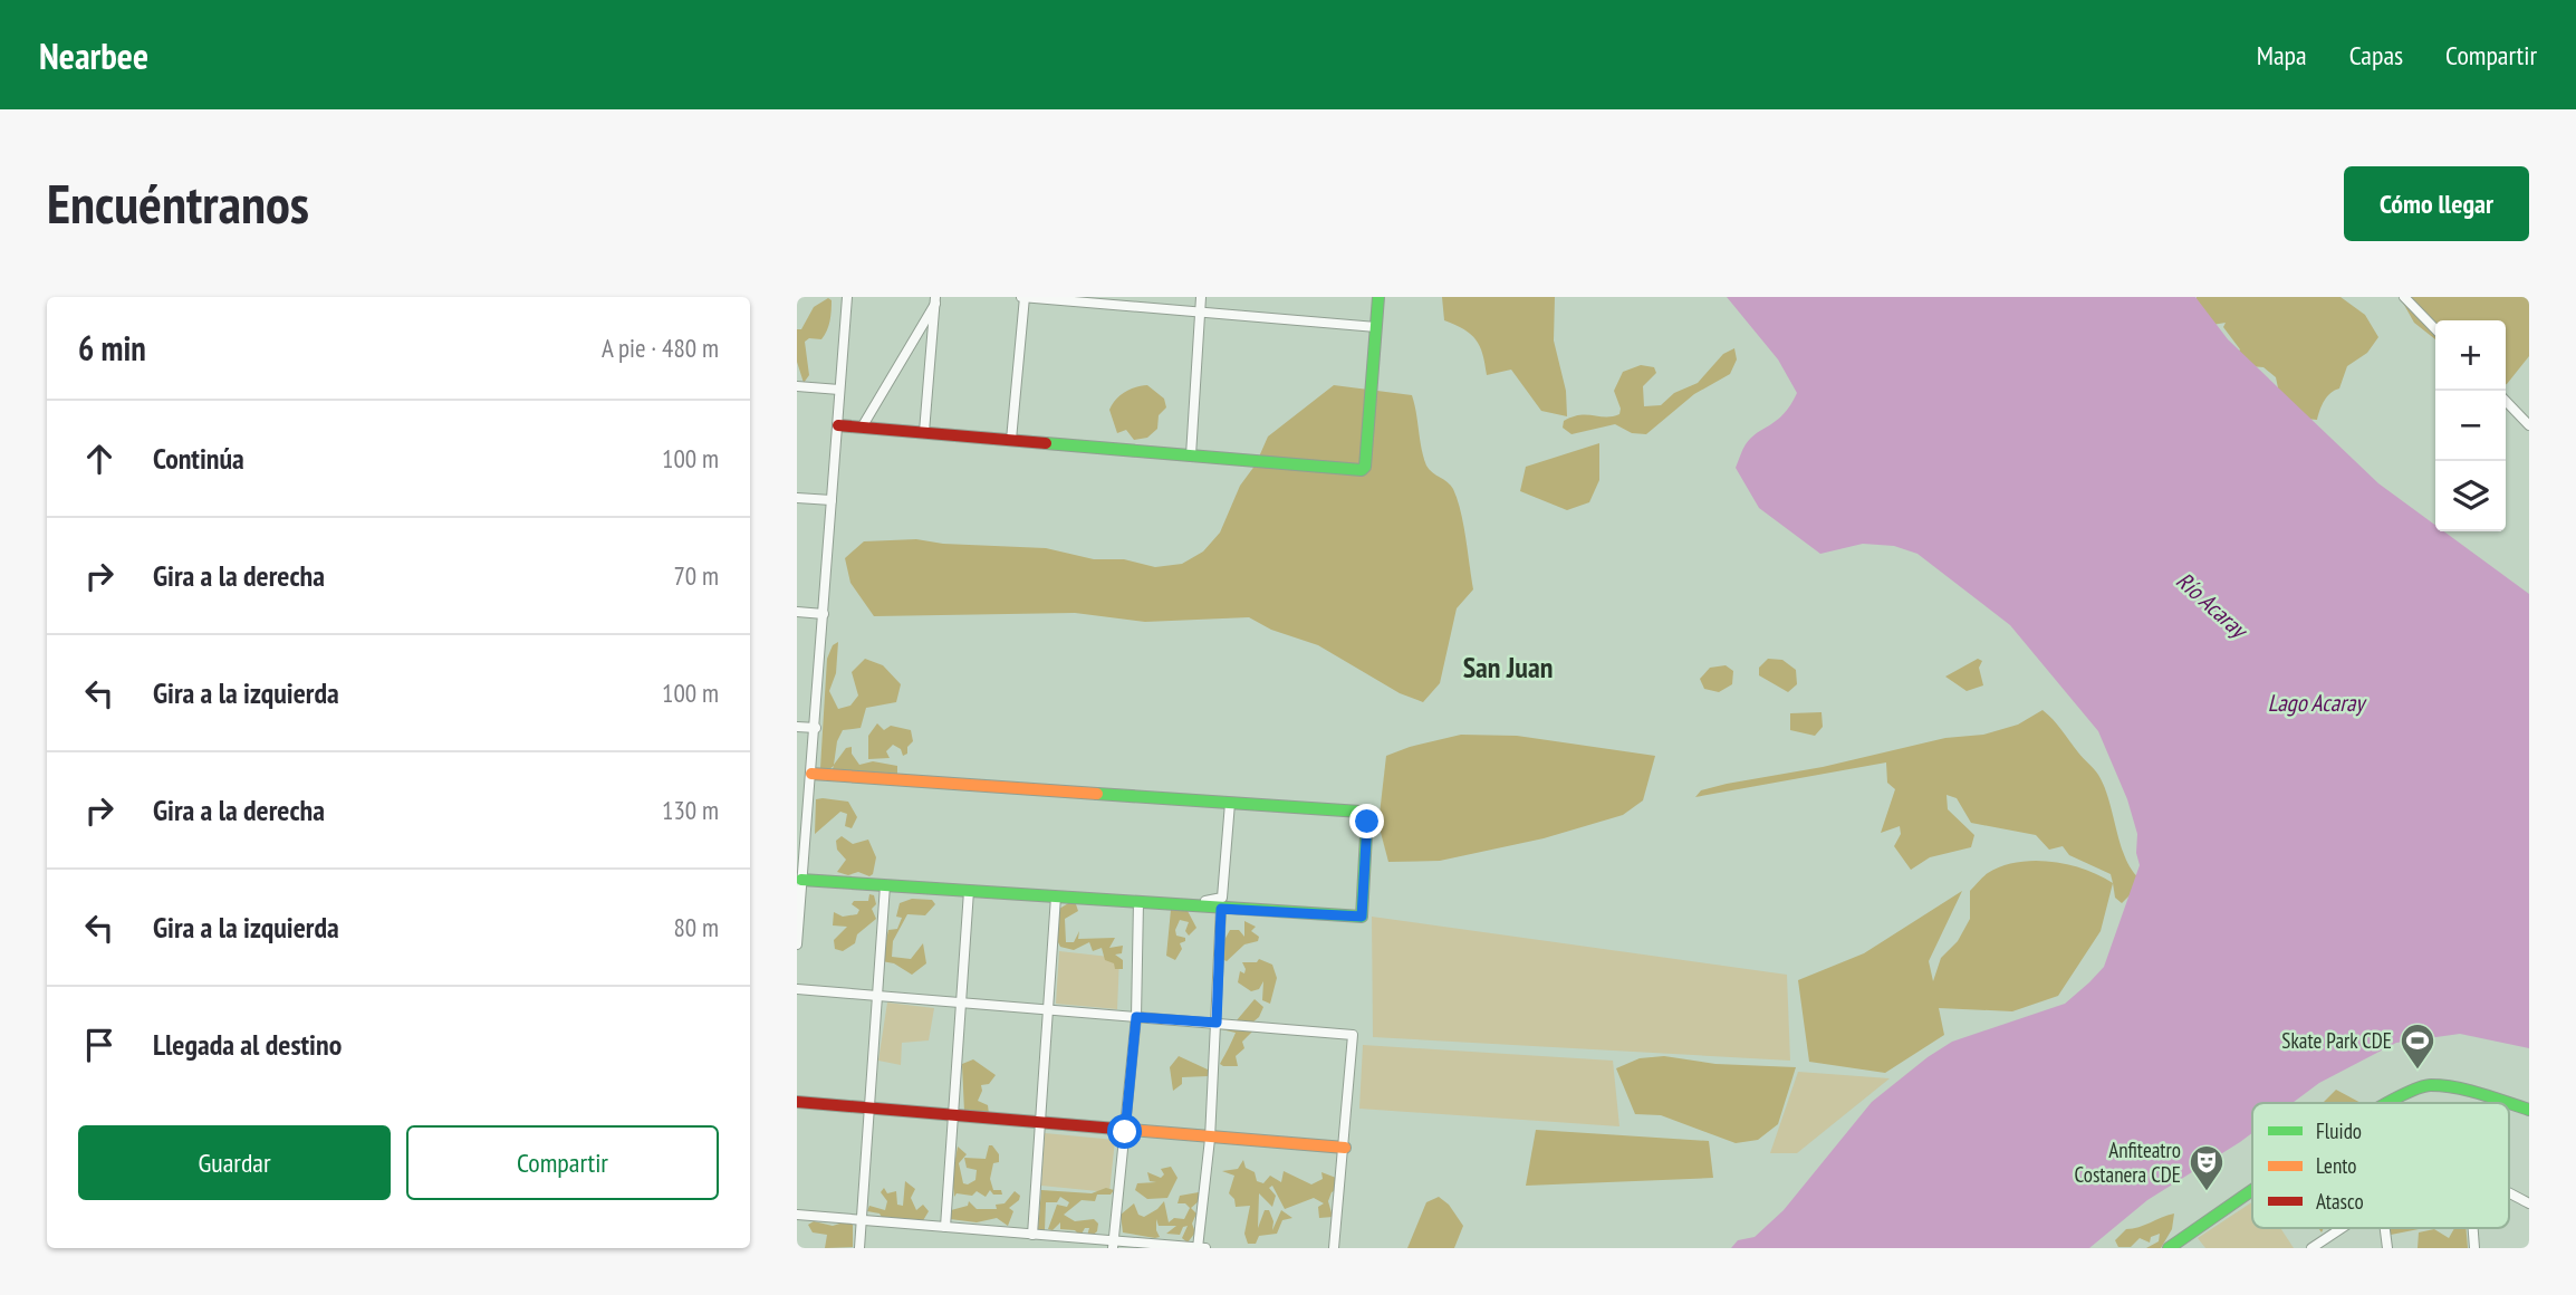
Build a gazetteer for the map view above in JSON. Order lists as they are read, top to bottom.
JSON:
{
  "districts": ["San Juan"],
  "water": ["Río Acaray", "Lago Acaray"],
  "places": {
    "sports": ["Skate Park CDE"],
    "theatre": ["Anfiteatro Costanera CDE"]
  },
  "legend": ["Fluido", "Lento", "Atasco"],
  "page": {
    "header": "Nearbee",
    "nav": ["Mapa", "Capas", "Compartir"],
    "buttons": [
      "Cómo llegar",
      ["Guardar", "Compartir"]
    ],
    "title": "Encuéntranos",
    "heading": ["6 min", "A pie · 480 m"],
    "map_buttons": ["+", "−"],
    "list": [
      ["Continúa", "100 m"],
      ["Gira a la derecha", "70 m"],
      ["Gira a la izquierda", "100 m"],
      ["Gira a la derecha", "130 m"],
      ["Gira a la izquierda", "80 m"],
      "Llegada al destino"
    ]
  }
}
